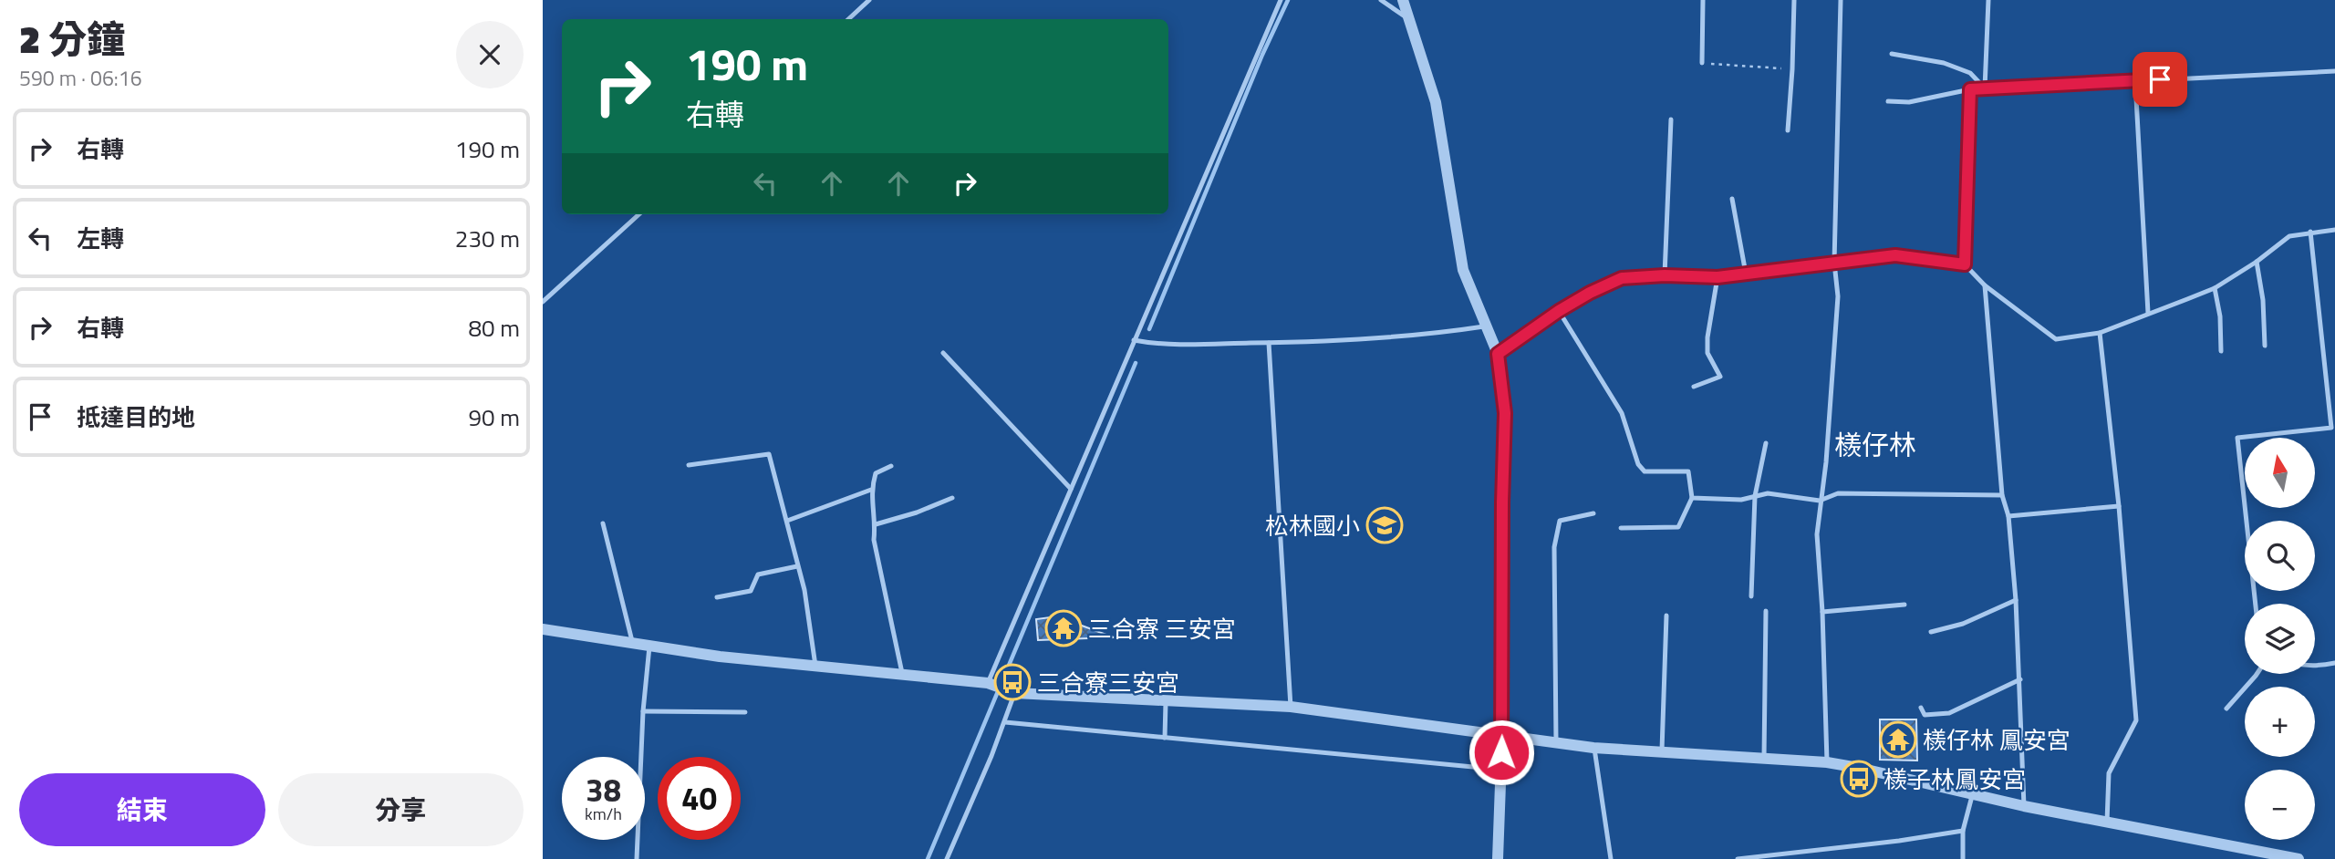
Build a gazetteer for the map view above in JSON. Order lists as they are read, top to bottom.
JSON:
{
  "districts": ["檨仔林"],
  "places": {
    "school or university": ["松林國小"],
    "temple": ["三合寮 三安宮", "檨仔林 鳳安宮"],
    "bus stop": ["三合寮三安宮", "檨子林鳳安宮"]
  },
  "north": "top",
  "page": {
    "heading": ["2 分鐘", "590 m · 06:16"],
    "turn": ["190 m", "右轉"],
    "list": [
      {
        "name": "右轉",
        "value": "190 m"
      },
      {
        "name": "左轉",
        "value": "230 m"
      },
      {
        "name": "右轉",
        "value": "80 m"
      },
      {
        "name": "抵達目的地",
        "value": "90 m"
      }
    ],
    "map_buttons": ["+", "−"],
    "speed": "38 km/h",
    "limit": "40",
    "buttons": ["結束", "分享"]
  }
}
